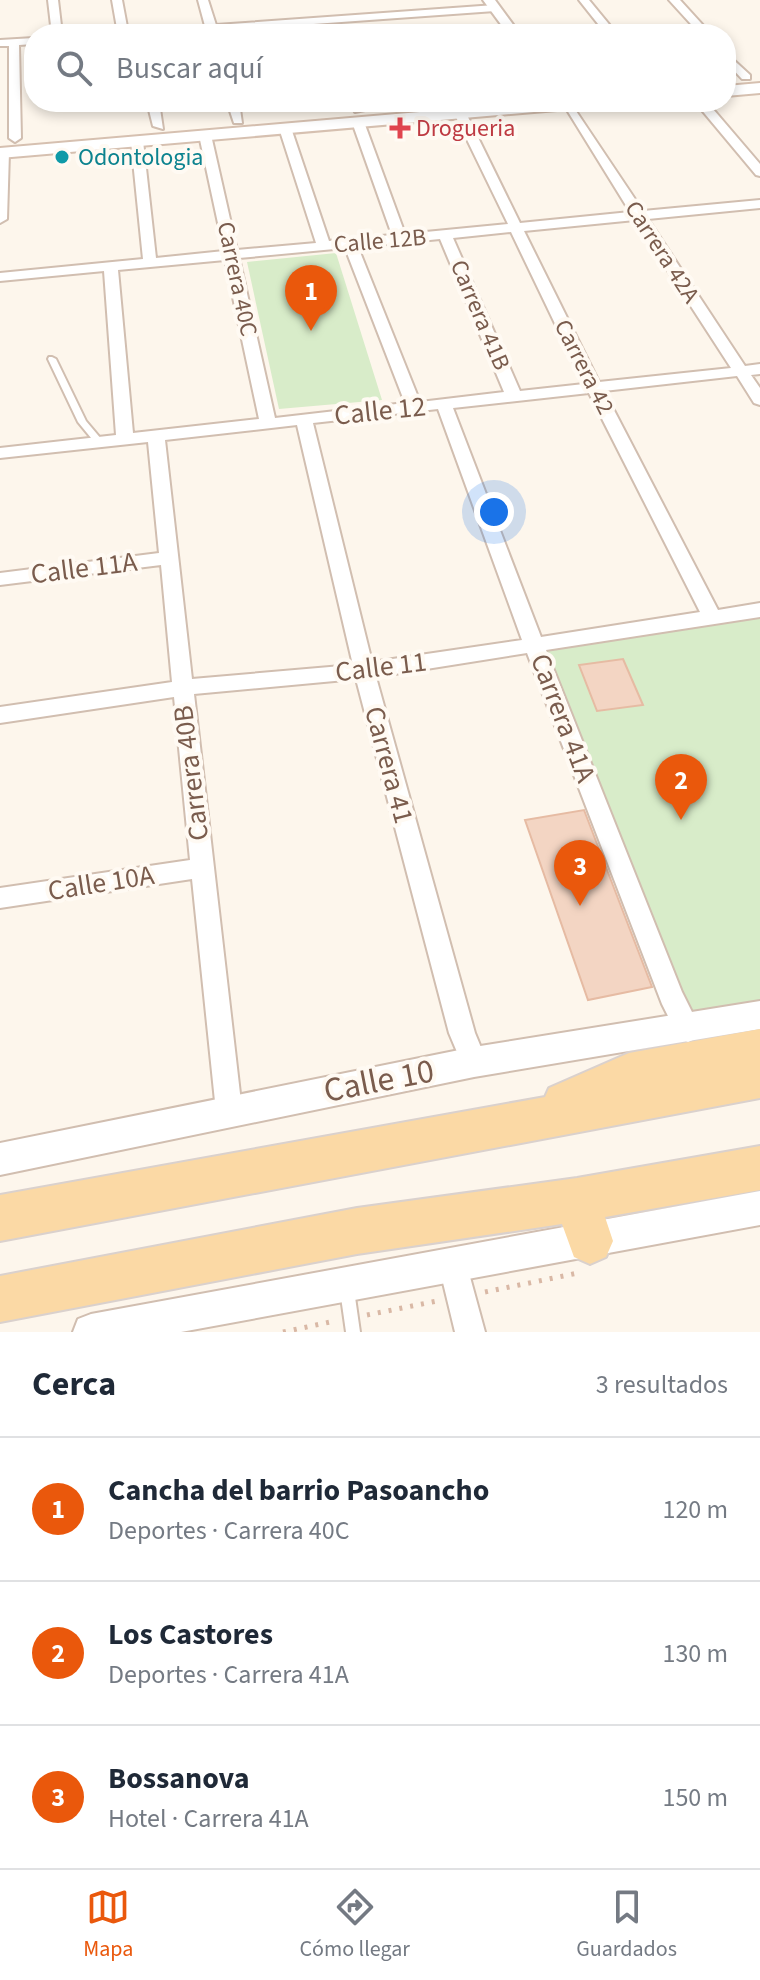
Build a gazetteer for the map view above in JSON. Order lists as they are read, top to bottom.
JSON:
{
  "streets": {
    "street": [
      "Calle 12B",
      "Carrera 42A",
      "Carrera 40C",
      "Carrera 41B",
      "Carrera 42",
      "Calle 12",
      "Calle 11A",
      "Calle 11",
      "Carrera 41A",
      "Carrera 41",
      "Carrera 40B",
      "Calle 10A",
      "Calle 10"
    ]
  },
  "crossings": [
    ["Calle 12B", "Carrera 42A"],
    ["Calle 12B", "Carrera 40C"],
    ["Calle 12B", "Carrera 41B"],
    ["Calle 12B", "Carrera 42"],
    ["Carrera 42A", "Calle 12"],
    ["Carrera 40C", "Calle 12"],
    ["Carrera 41B", "Calle 12"],
    ["Carrera 42", "Calle 12"],
    ["Carrera 42", "Calle 11"],
    ["Calle 12", "Carrera 41A"],
    ["Calle 12", "Carrera 41"],
    ["Calle 12", "Carrera 40B"],
    ["Calle 11A", "Carrera 40B"],
    ["Calle 11", "Carrera 41A"],
    ["Calle 11", "Carrera 41"],
    ["Calle 11", "Carrera 40B"],
    ["Carrera 41A", "Calle 10"],
    ["Carrera 41", "Calle 10"],
    ["Carrera 40B", "Calle 10A"],
    ["Carrera 40B", "Calle 10"]
  ],
  "places": {
    "health": ["Drogueria"],
    "other": ["Odontologia"]
  },
  "page": {
    "search": "Buscar aquí",
    "pins": ["1", "2", "3"],
    "heading": ["Cerca", "3 resultados"],
    "list": [
      {
        "mark": "1",
        "name": "Cancha del barrio Pasoancho",
        "note": "Deportes · Carrera 40C",
        "value": "120 m"
      },
      {
        "mark": "2",
        "name": "Los Castores",
        "note": "Deportes · Carrera 41A",
        "value": "130 m"
      },
      {
        "mark": "3",
        "name": "Bossanova",
        "note": "Hotel · Carrera 41A",
        "value": "150 m"
      }
    ],
    "nav": ["Mapa", "Cómo llegar", "Guardados"]
  }
}
